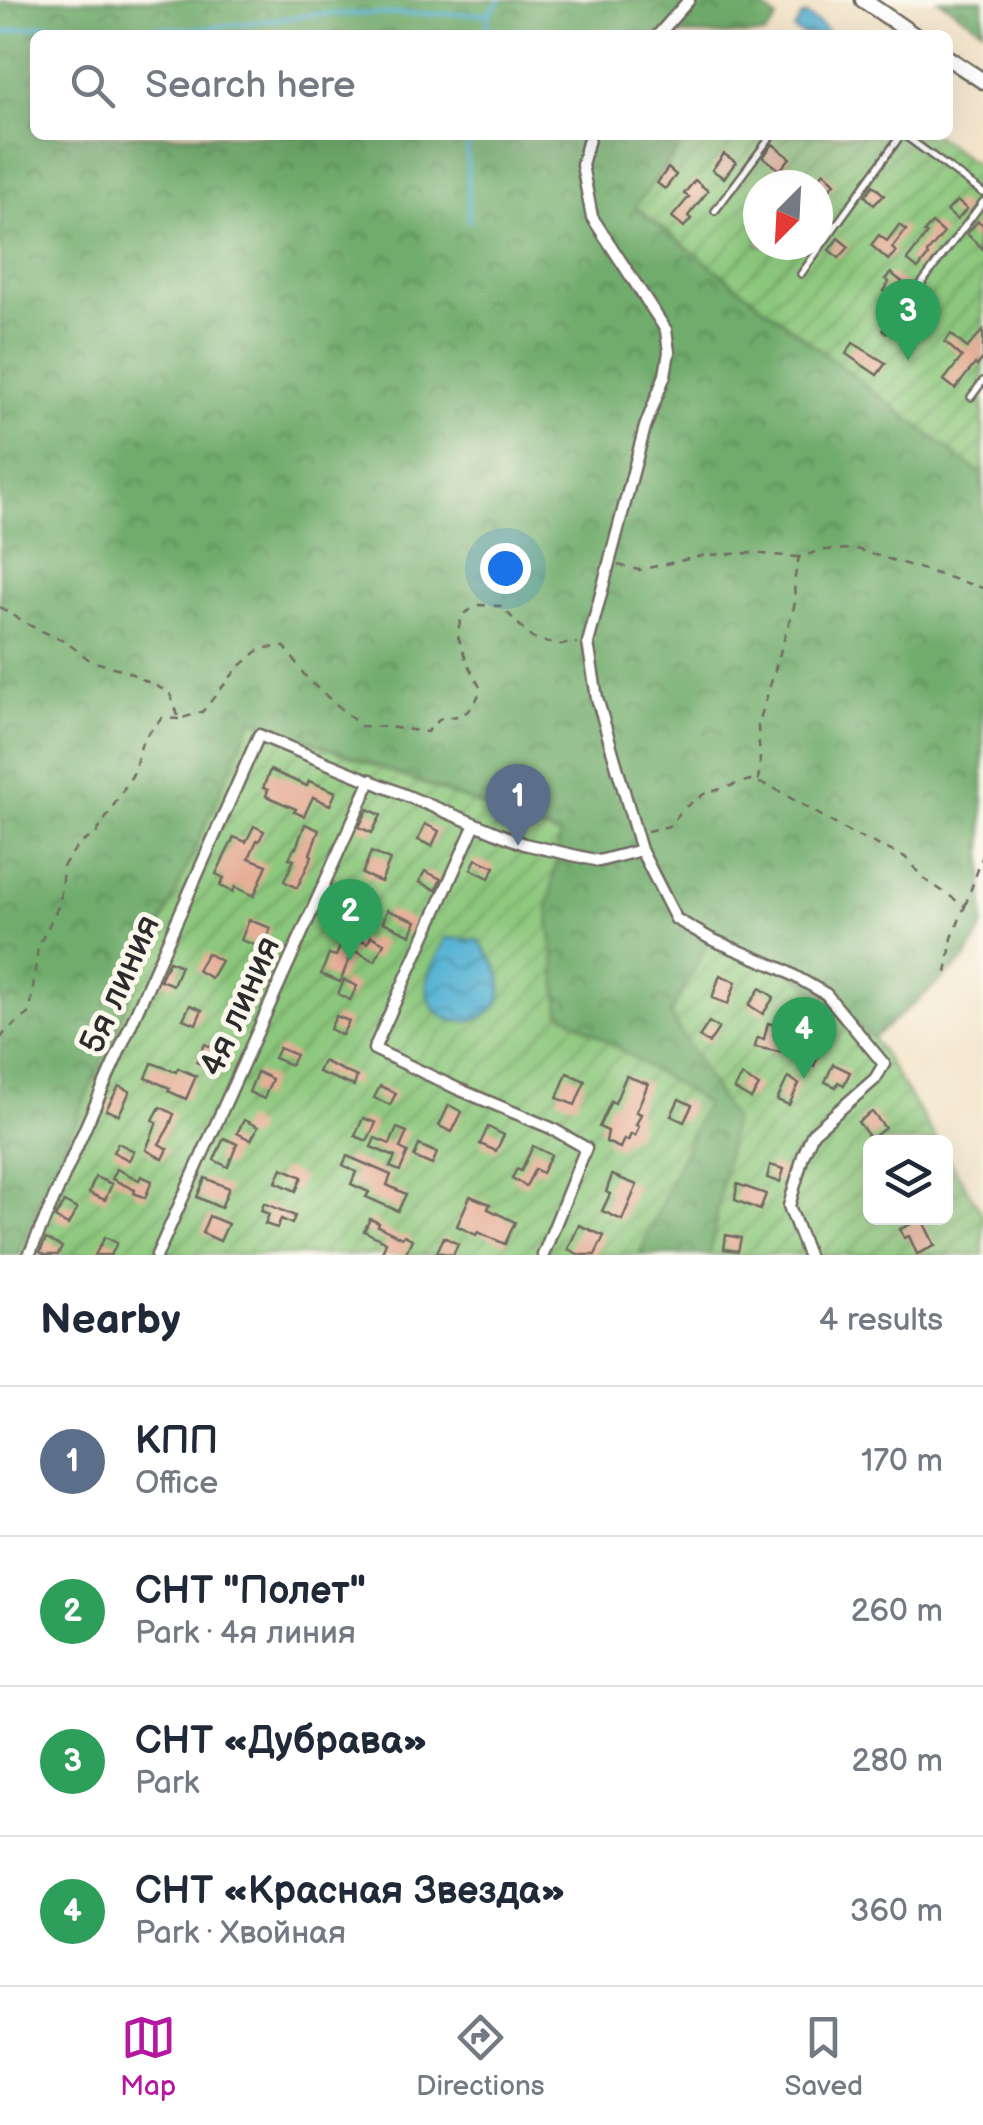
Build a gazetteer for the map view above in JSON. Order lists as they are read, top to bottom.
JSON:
{
  "streets": {
    "street": ["5я линия", "4я линия"]
  },
  "crossings": [
    ["5я линия", "4я линия"]
  ],
  "north": "bottom left",
  "page": {
    "search": "Search here",
    "pins": [
      "3",
      "1",
      "2",
      "4"
    ],
    "heading": ["Nearby", "4 results"],
    "list": [
      {
        "mark": "1",
        "name": "КПП",
        "note": "Office",
        "value": "170 m"
      },
      {
        "mark": "2",
        "name": "СНТ \"Полет\"",
        "note": "Park · 4я линия",
        "value": "260 m"
      },
      {
        "mark": "3",
        "name": "СНТ «Дубрава»",
        "note": "Park",
        "value": "280 m"
      },
      {
        "mark": "4",
        "name": "СНТ «Красная Звезда»",
        "note": "Park · Хвойная",
        "value": "360 m"
      }
    ],
    "nav": ["Map", "Directions", "Saved"]
  }
}
